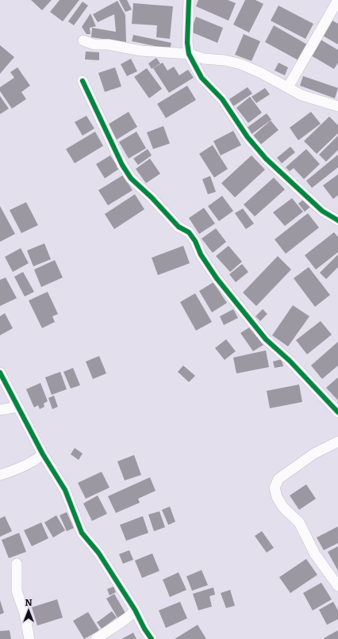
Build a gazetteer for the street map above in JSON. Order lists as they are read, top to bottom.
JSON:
{
  "north": "top"
}
